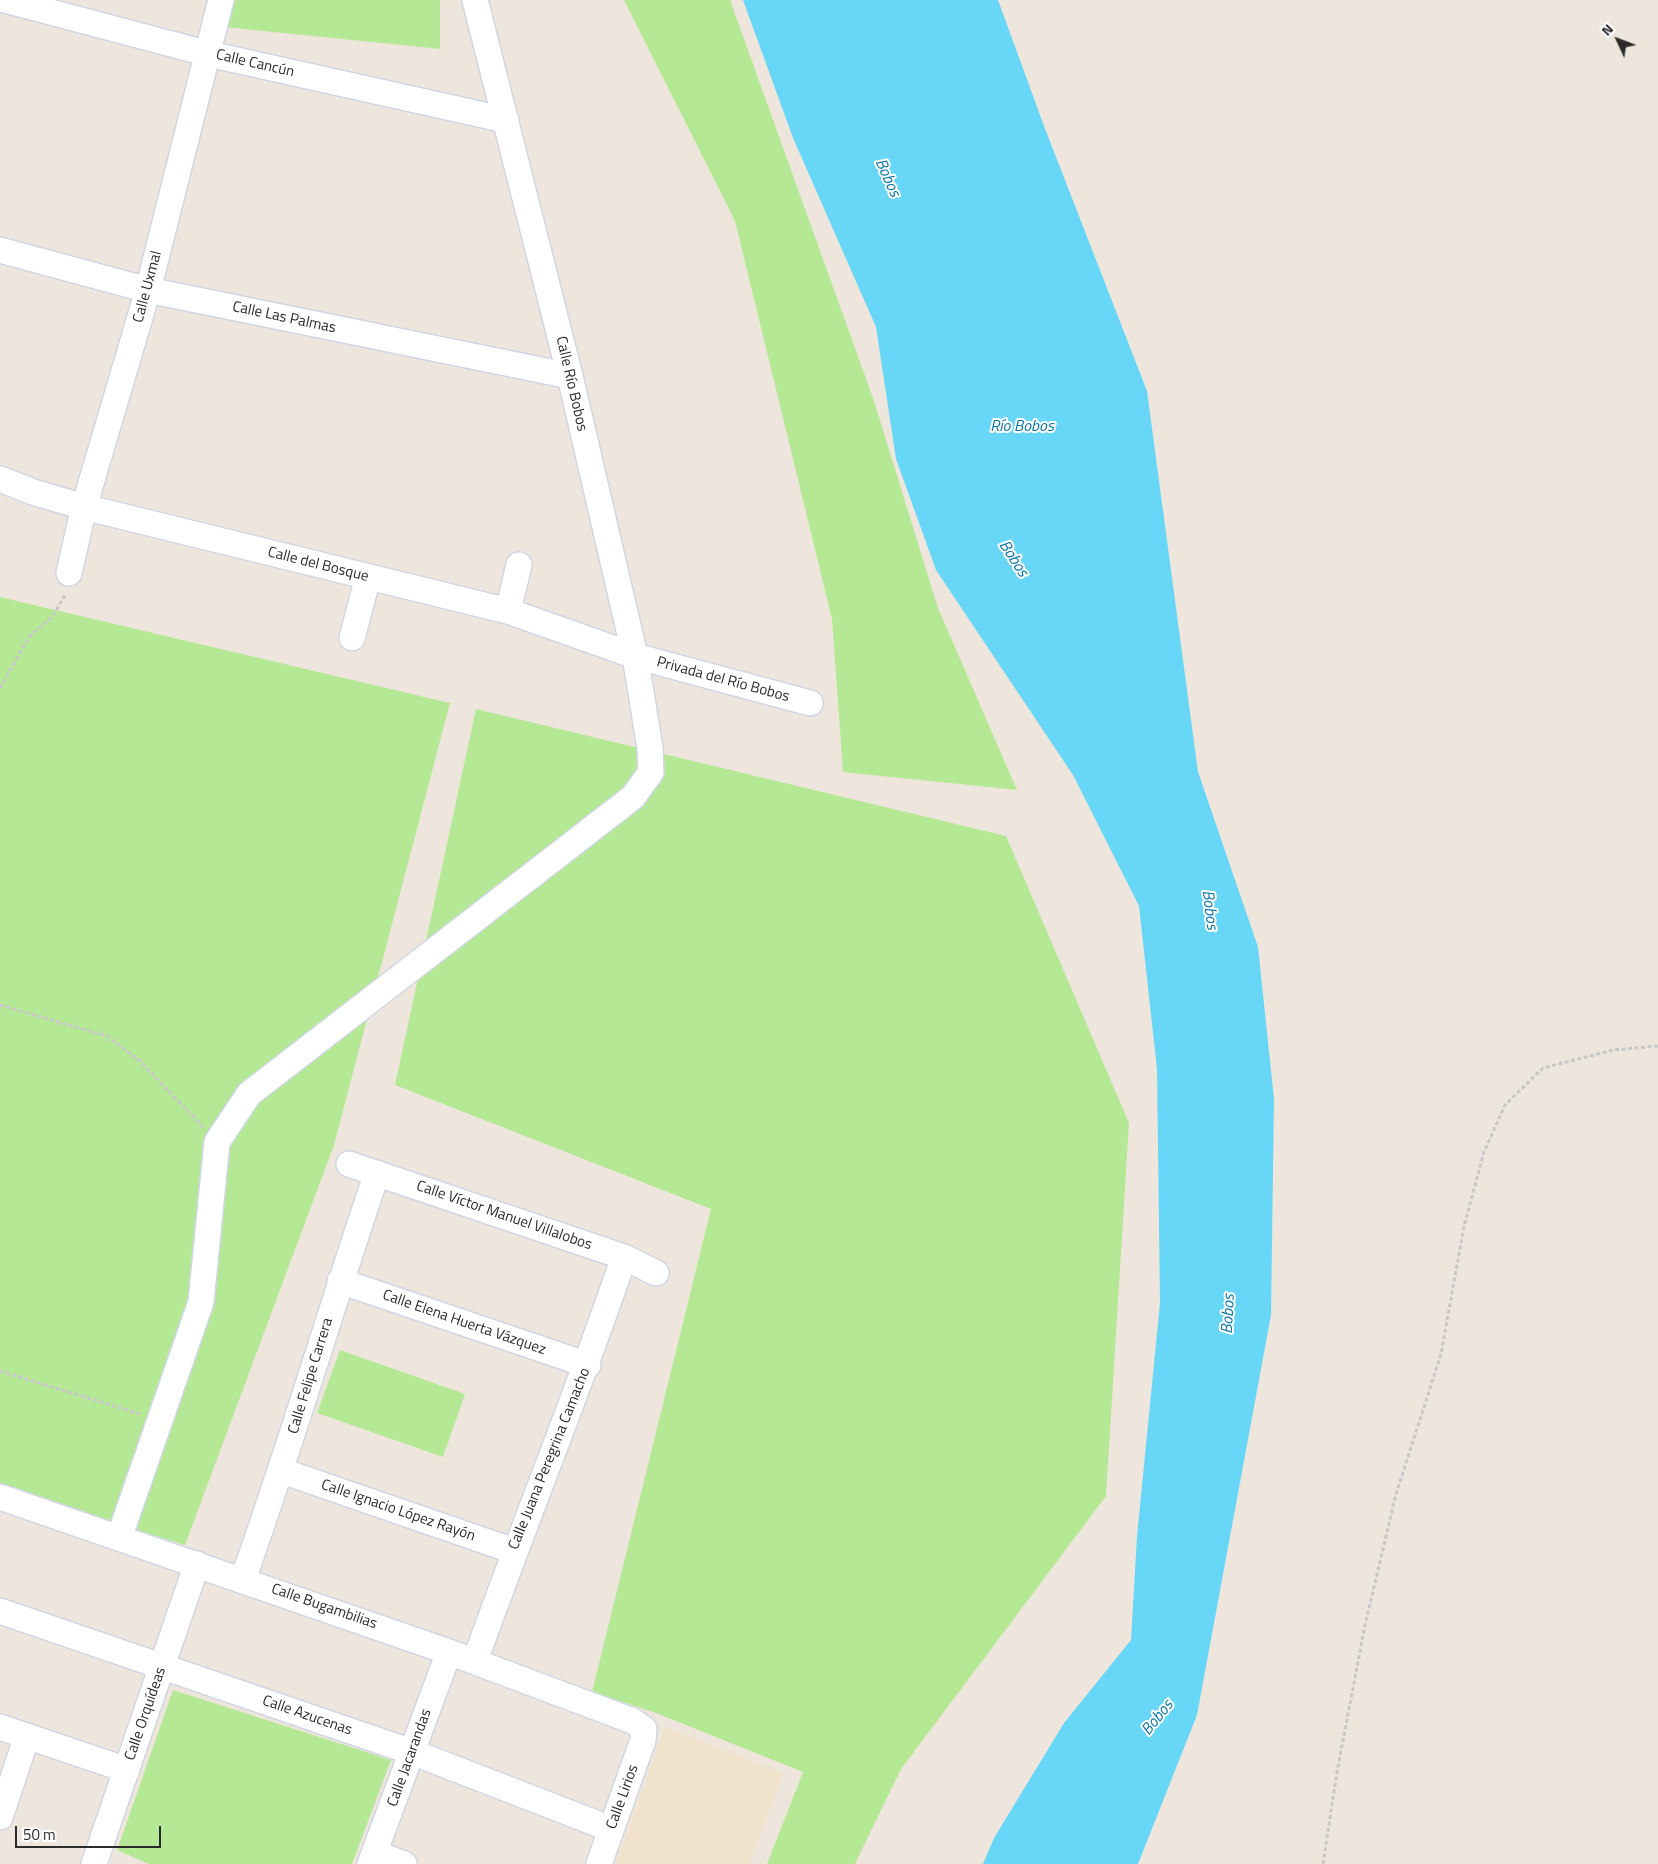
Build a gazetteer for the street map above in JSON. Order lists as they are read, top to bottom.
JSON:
{
  "streets": {
    "street": [
      "Calle Cancún",
      "Calle Uxmal",
      "Calle Las Palmas",
      "Calle Río Bobos",
      "Calle del Bosque",
      "Privada del Río Bobos",
      "Calle Víctor Manuel Villalobos",
      "Calle Elena Huerta Vázquez",
      "Calle Felipe Carrera",
      "Calle Juana Peregrina Camacho",
      "Calle Ignacio López Rayón",
      "Calle Bugambilias",
      "Calle Orquídeas",
      "Calle Azucenas",
      "Calle Jacarandas",
      "Calle Lirios"
    ]
  },
  "crossings": [
    ["Calle Cancún", "Calle Uxmal"],
    ["Calle Cancún", "Calle Río Bobos"],
    ["Calle Uxmal", "Calle Las Palmas"],
    ["Calle Uxmal", "Calle del Bosque"],
    ["Calle Las Palmas", "Calle Río Bobos"],
    ["Calle Río Bobos", "Calle del Bosque"],
    ["Calle Río Bobos", "Privada del Río Bobos"],
    ["Calle del Bosque", "Privada del Río Bobos"],
    ["Calle Víctor Manuel Villalobos", "Calle Felipe Carrera"],
    ["Calle Víctor Manuel Villalobos", "Calle Juana Peregrina Camacho"],
    ["Calle Elena Huerta Vázquez", "Calle Felipe Carrera"],
    ["Calle Elena Huerta Vázquez", "Calle Juana Peregrina Camacho"],
    ["Calle Felipe Carrera", "Calle Ignacio López Rayón"],
    ["Calle Felipe Carrera", "Calle Bugambilias"],
    ["Calle Juana Peregrina Camacho", "Calle Ignacio López Rayón"],
    ["Calle Juana Peregrina Camacho", "Calle Bugambilias"],
    ["Calle Bugambilias", "Calle Orquídeas"],
    ["Calle Bugambilias", "Calle Jacarandas"],
    ["Calle Bugambilias", "Calle Lirios"],
    ["Calle Orquídeas", "Calle Azucenas"],
    ["Calle Azucenas", "Calle Jacarandas"],
    ["Calle Azucenas", "Calle Lirios"]
  ],
  "water": ["Bobos", "Río Bobos"],
  "scale_bar": "50 m",
  "north": "top left"
}
